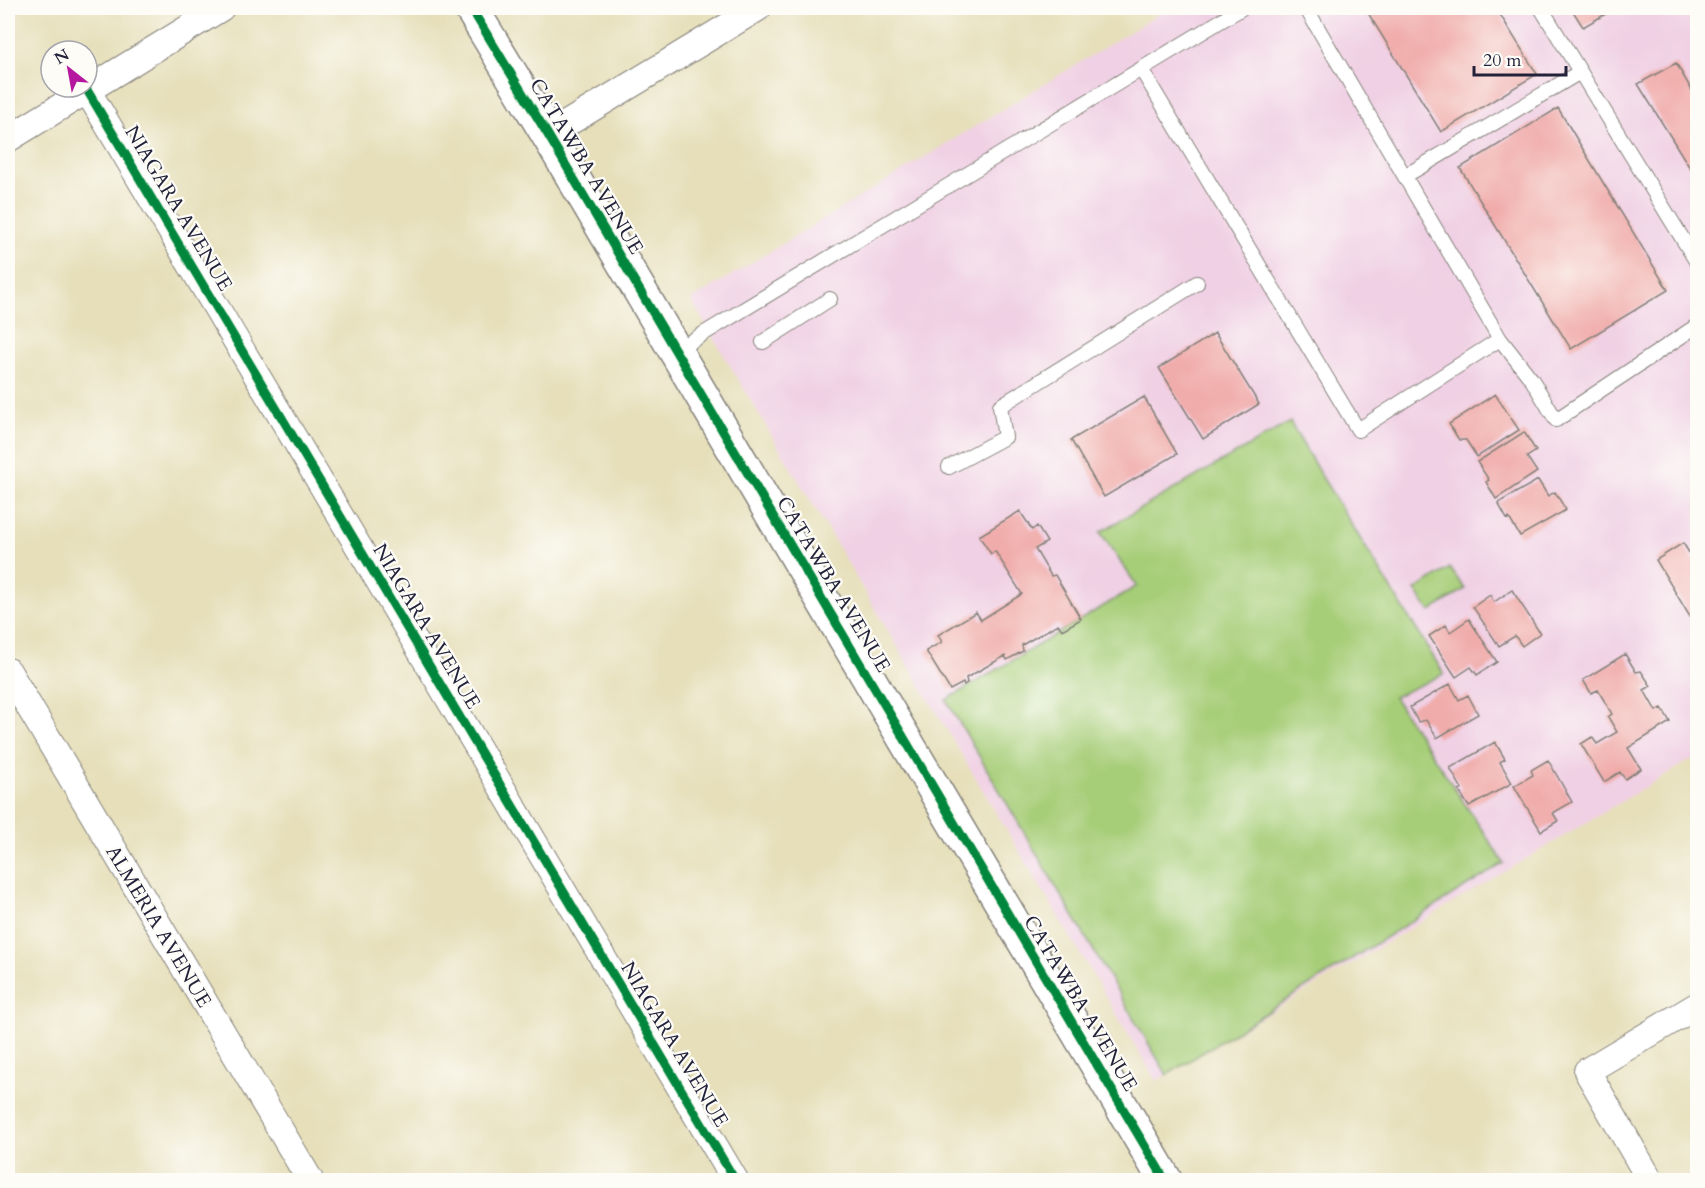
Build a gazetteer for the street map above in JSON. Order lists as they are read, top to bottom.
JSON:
{
  "streets": {
    "street": ["CATAWBA AVENUE", "NIAGARA AVENUE", "ALMERIA AVENUE"]
  },
  "scale_bar": "20 m",
  "north": "top left"
}
